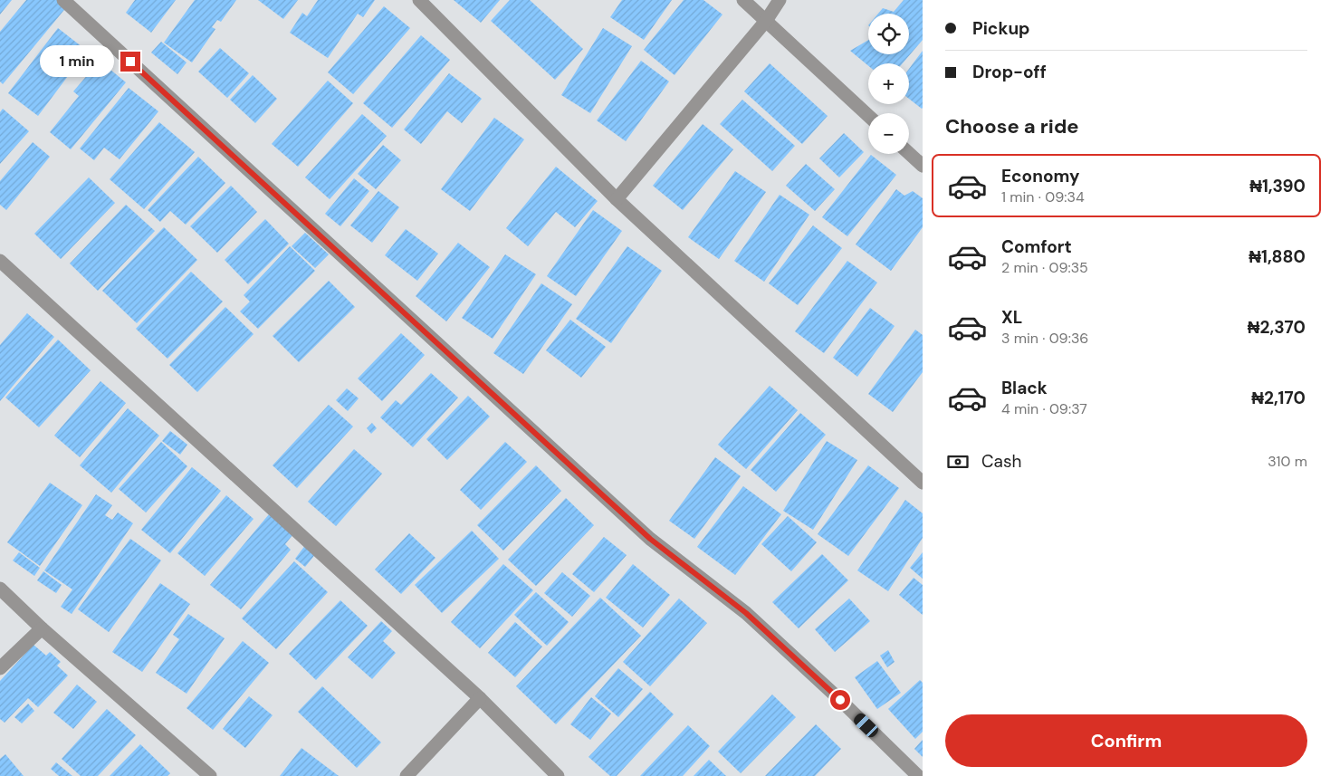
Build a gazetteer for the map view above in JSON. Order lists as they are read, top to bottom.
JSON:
{
  "page": {
    "banner": ["Pickup", "Drop-off"],
    "map_buttons": ["+", "−"],
    "bubble": "1 min",
    "heading": "Choose a ride",
    "list": [
      {
        "name": "Economy",
        "note": "1 min · 09:34",
        "value": "₦1,390"
      },
      {
        "name": "Comfort",
        "note": "2 min · 09:35",
        "value": "₦1,880"
      },
      {
        "name": "XL",
        "note": "3 min · 09:36",
        "value": "₦2,370"
      },
      {
        "name": "Black",
        "note": "4 min · 09:37",
        "value": "₦2,170"
      }
    ],
    "pay": ["Cash", "310 m"],
    "buttons": "Confirm"
  }
}
